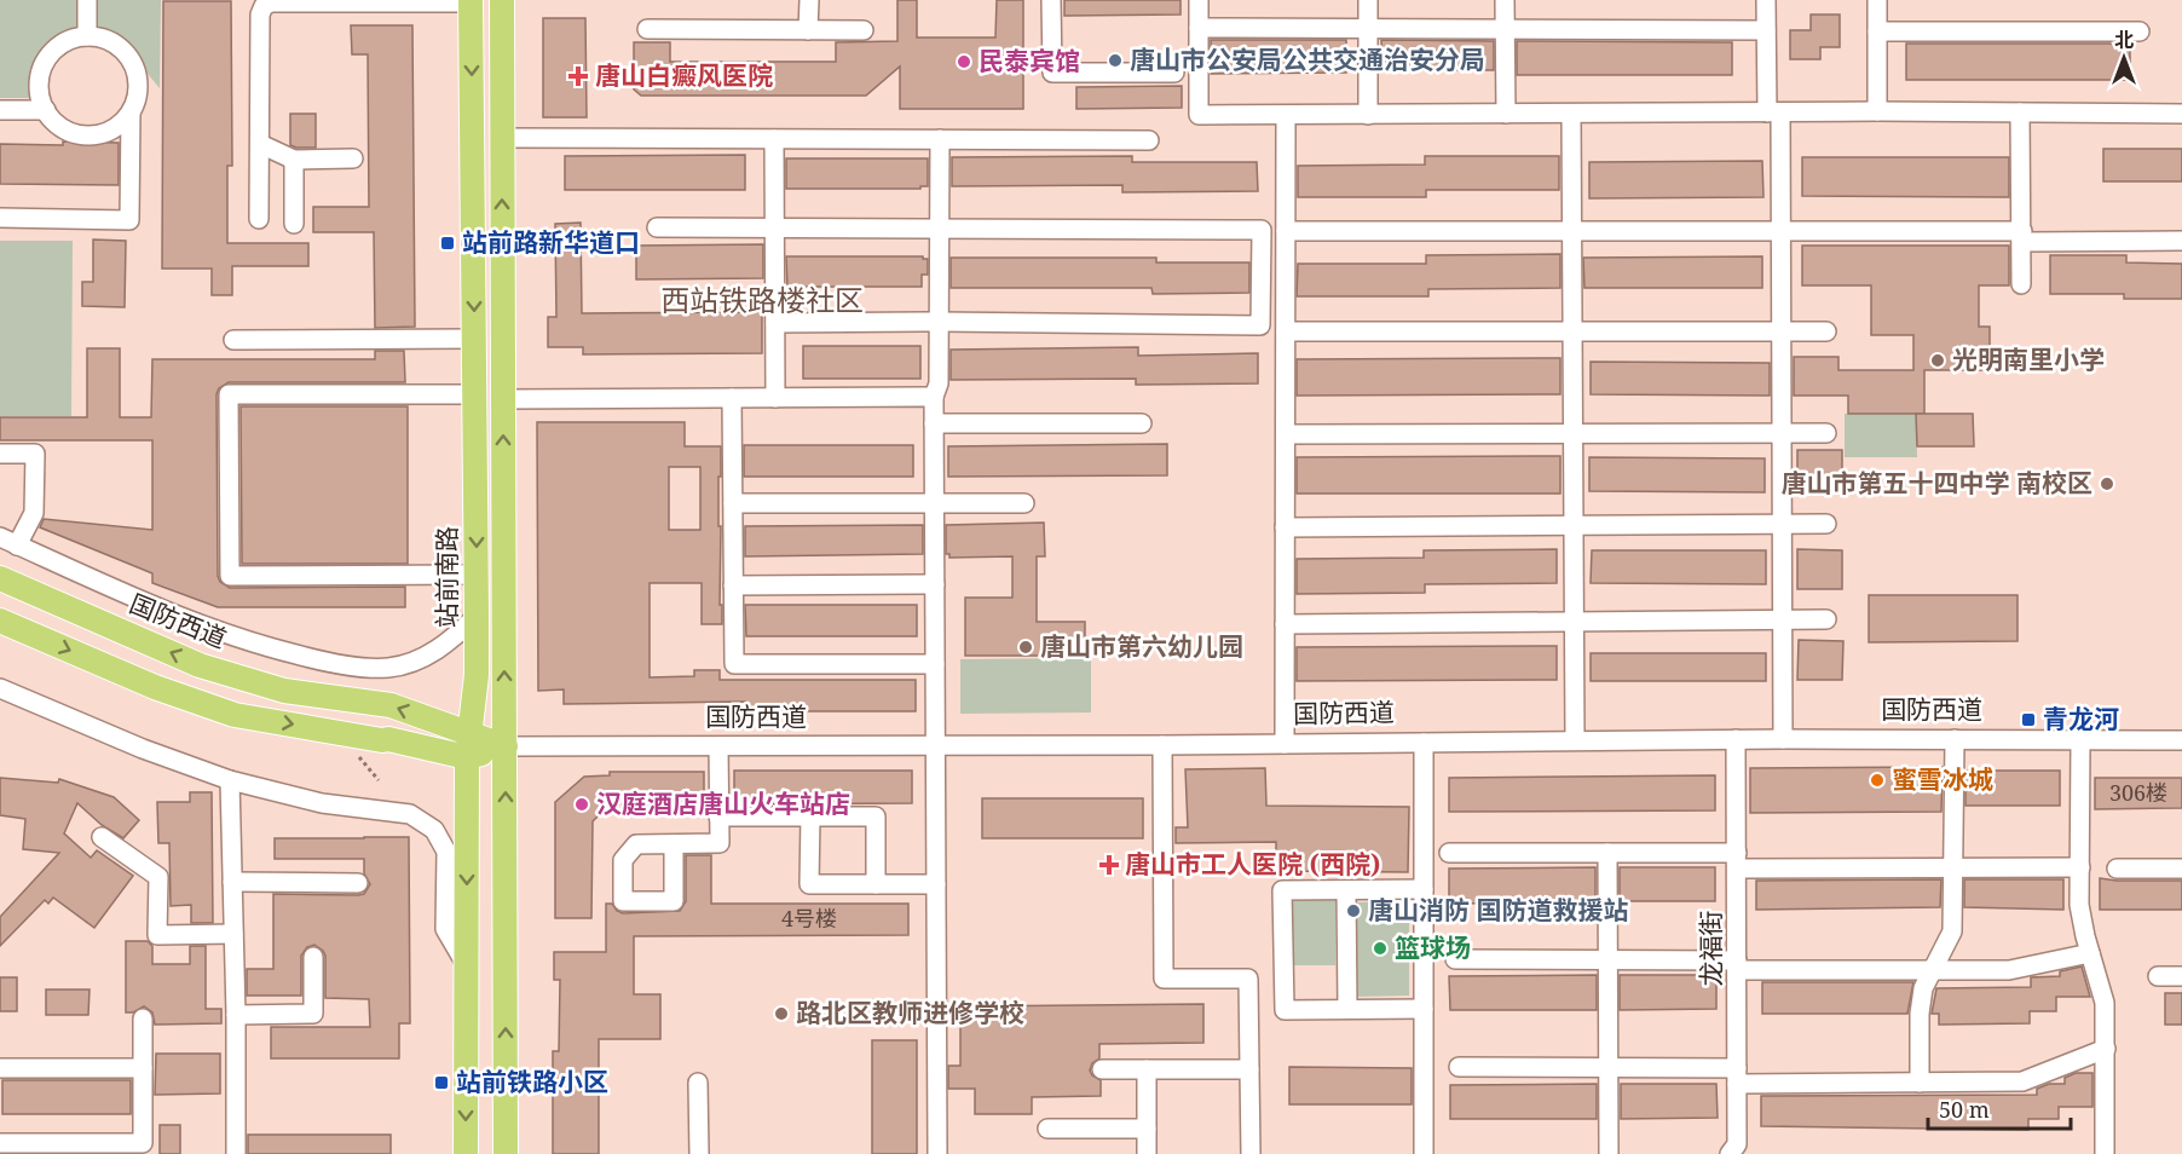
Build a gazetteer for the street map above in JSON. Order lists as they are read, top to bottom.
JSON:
{
  "streets": {
    "main road": ["站前南路", "国防西道"],
    "street": ["龙福街"]
  },
  "crossings": [
    ["站前南路", "国防西道"],
    ["国防西道", "龙福街"]
  ],
  "districts": ["西站铁路楼社区"],
  "places": {
    "other": [
      "唐山市公安局公共交通治安分局",
      "民泰宾馆",
      "光明南里小学",
      "唐山市第五十四中学 南校区",
      "唐山市第六幼儿园",
      "蜜雪冰城",
      "汉庭酒店唐山火车站店",
      "唐山消防 国防道救援站",
      "篮球场",
      "路北区教师进修学校"
    ],
    "health": ["唐山白癜风医院", "唐山市工人医院 (西院)"],
    "transit": ["站前路新华道口", "青龙河", "站前铁路小区"]
  },
  "house_numbers": ["306楼", "4号楼"],
  "scale_bar": "50 m",
  "north": "top"
}
